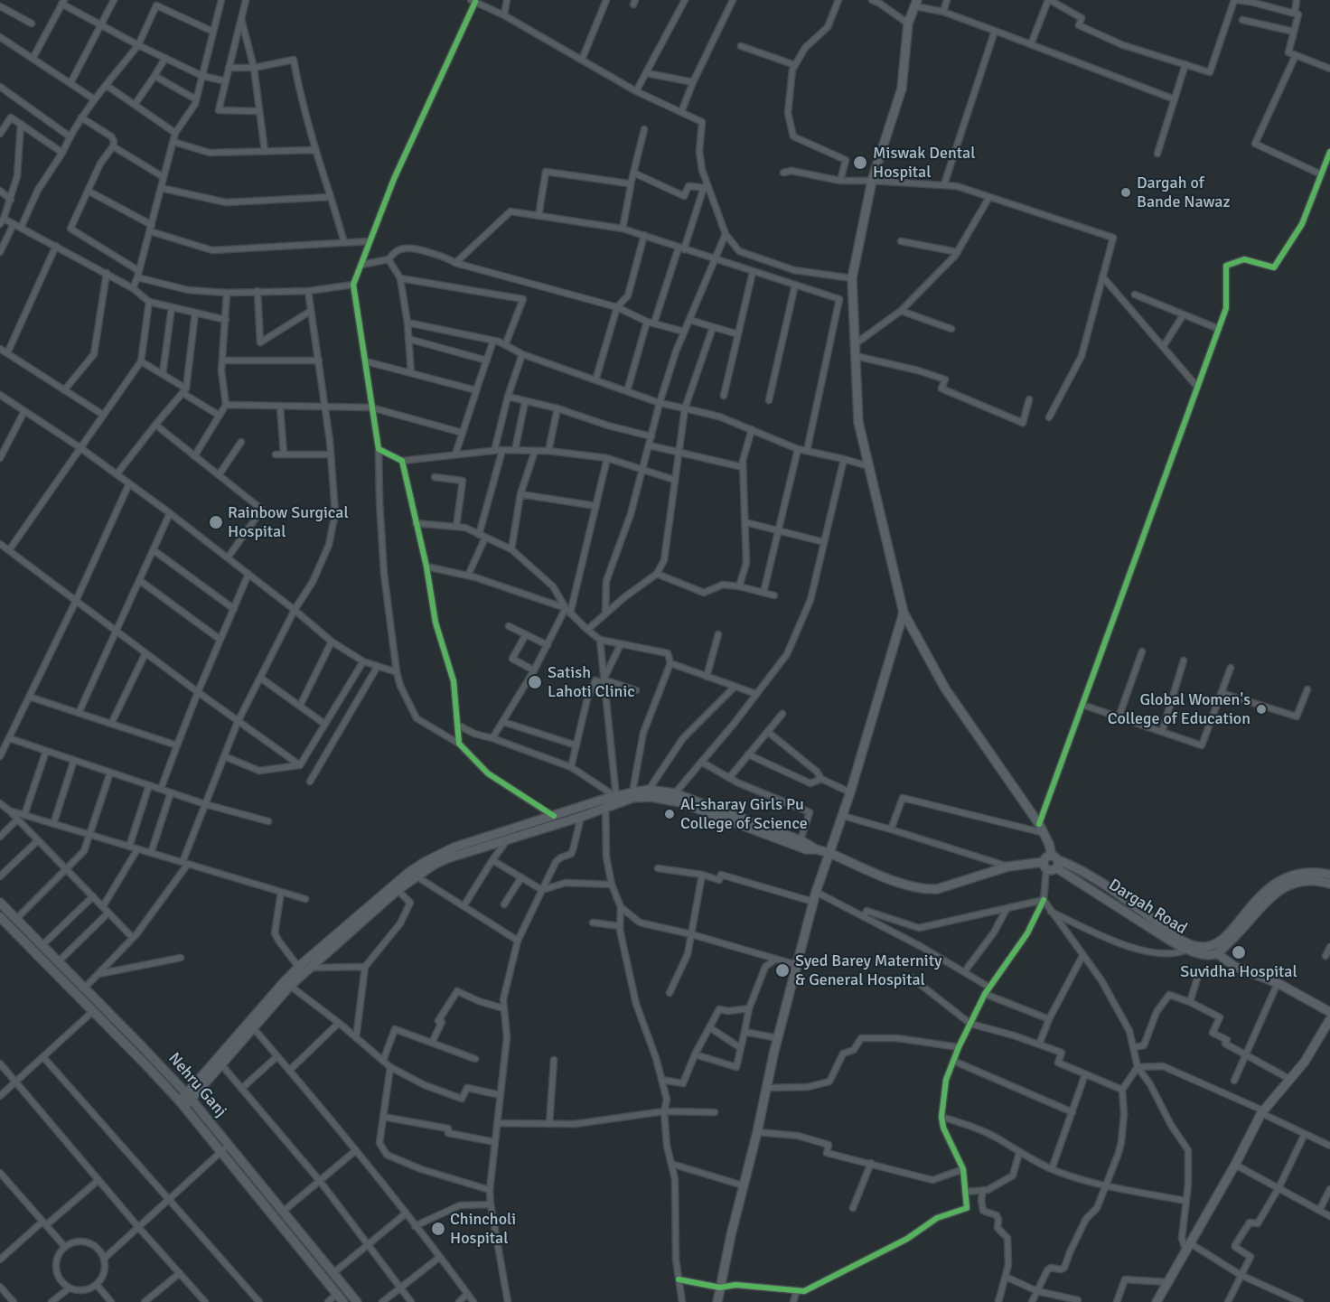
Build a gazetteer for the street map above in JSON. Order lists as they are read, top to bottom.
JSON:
{
  "streets": {
    "main road": ["Dargah Road", "Nehru Ganj"]
  },
  "places": [
    "Miswak Dental Hospital",
    "Dargah of Bande Nawaz",
    "Rainbow Surgical Hospital",
    "Satish Lahoti Clinic",
    "Global Women's College of Education",
    "Al-sharay Girls Pu College of Science",
    "Suvidha Hospital",
    "Syed Barey Maternity & General Hospital",
    "Chincholi Hospital"
  ]
}
